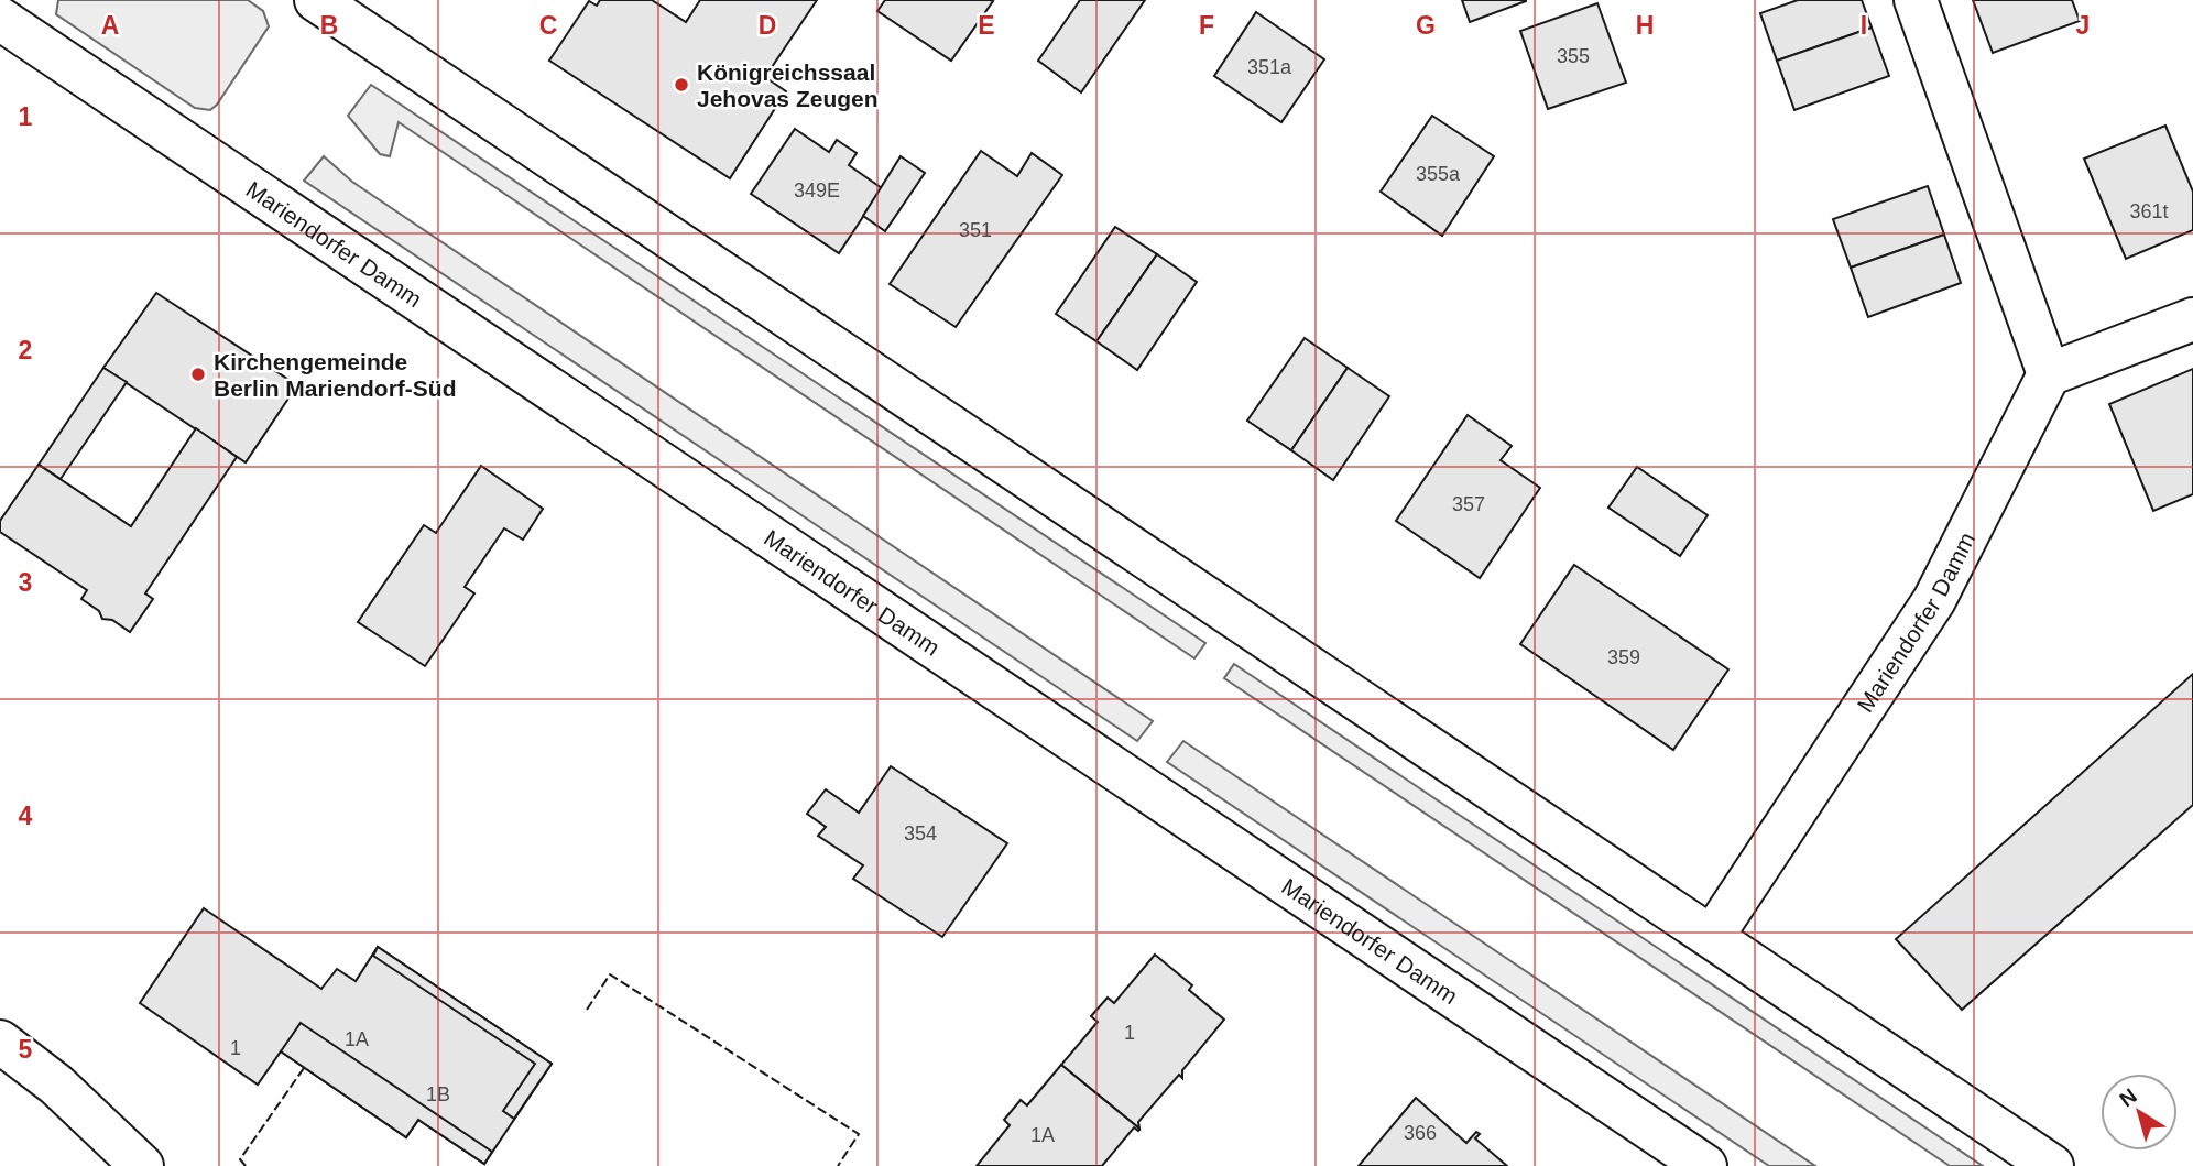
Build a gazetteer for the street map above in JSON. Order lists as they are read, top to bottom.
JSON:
{
  "streets": {
    "main road": ["Mariendorfer Damm"]
  },
  "places": ["Königreichssaal Jehovas Zeugen", "Kirchengemeinde Berlin Mariendorf-Süd"],
  "house_numbers": [
    "355",
    "351a",
    "355a",
    "349E",
    "361t",
    "351",
    "357",
    "359",
    "354",
    "1",
    "1A",
    "1",
    "1B",
    "366",
    "1A"
  ],
  "north": "top left",
  "grid": {
    "columns": [
      "A",
      "B",
      "C",
      "D",
      "E",
      "F",
      "G",
      "H",
      "I",
      "J"
    ],
    "rows": [
      "1",
      "2",
      "3",
      "4",
      "5"
    ]
  }
}
